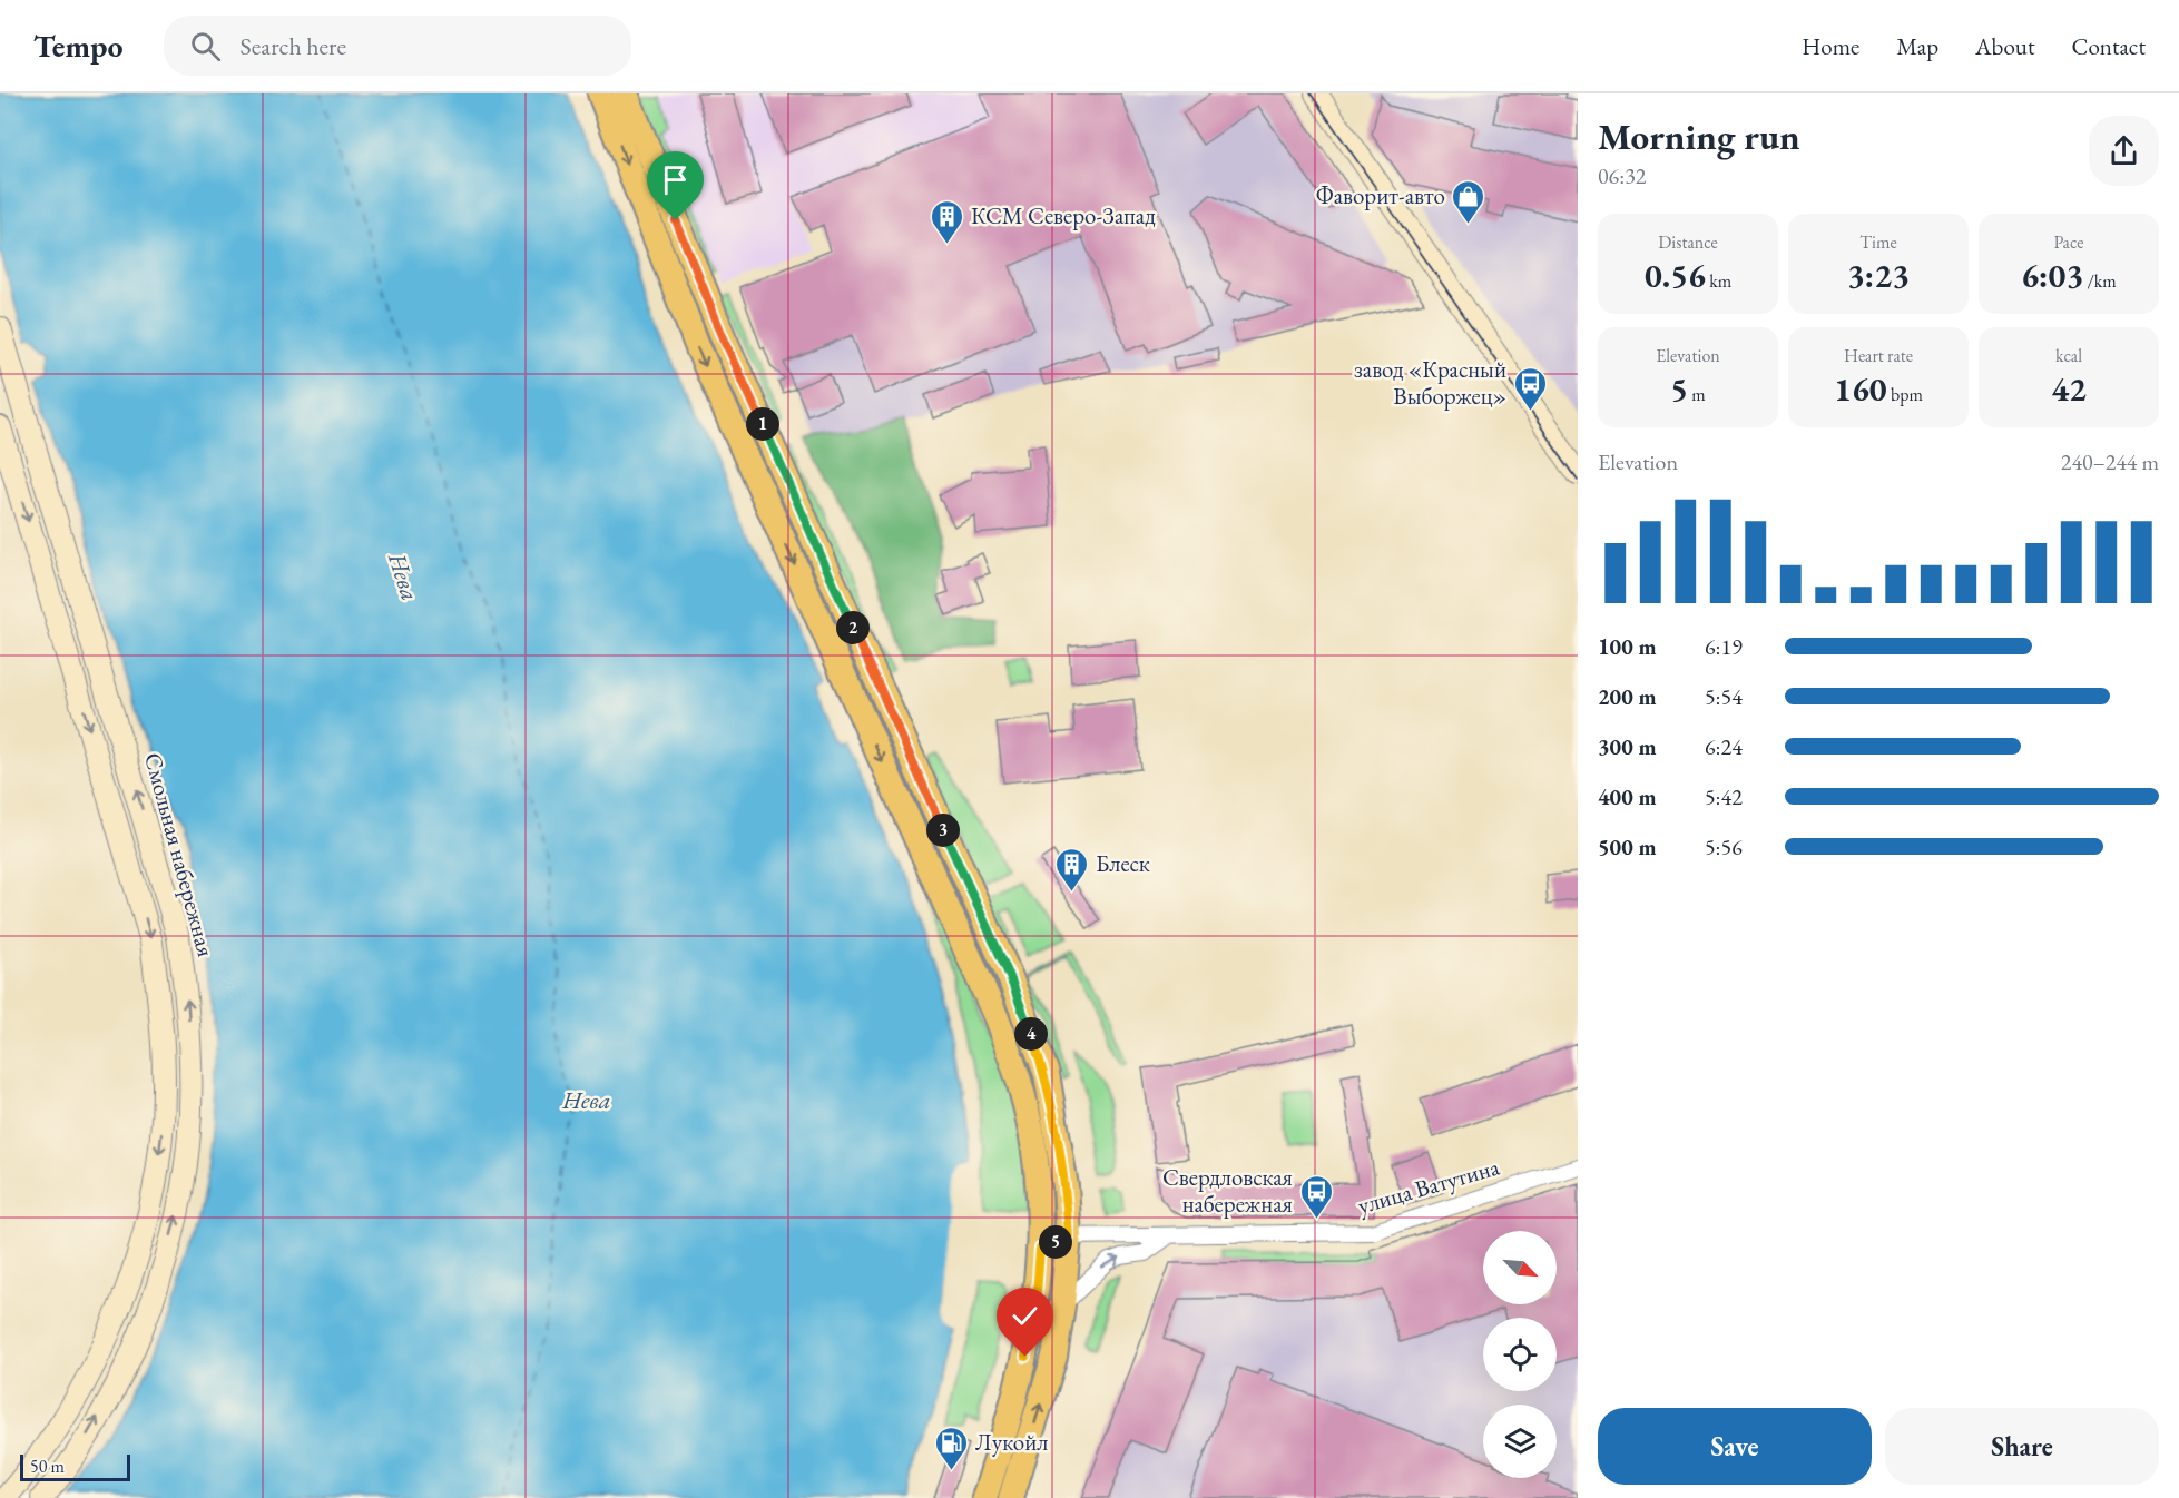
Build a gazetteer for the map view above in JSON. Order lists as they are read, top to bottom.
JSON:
{
  "streets": {
    "main road": ["Смольная набережная"],
    "street": ["улица Ватутина"]
  },
  "water": ["Нева"],
  "places": {
    "shop": ["Фаворит-авто"],
    "building": ["КСМ Северо-Запад", "Блеск"],
    "bus stop": ["завод «Красный Выборжец»", "Свердловская набережная"],
    "fuel station": ["Лукойл"]
  },
  "scale_bar": "50 m",
  "north": "bottom right",
  "page": {
    "header": "Tempo",
    "search": "Search here",
    "nav": [
      "Home",
      "Map",
      "About",
      "Contact"
    ],
    "heading": ["Morning run", "06:32"],
    "stats": [
      ["Distance", "0.56 km"],
      ["Time", "3:23"],
      ["Pace", "6:03 /km"],
      ["Elevation", "5 m"],
      ["Heart rate", "160 bpm"],
      ["kcal", "42"]
    ],
    "pins": [
      "1",
      "2",
      "3",
      "4",
      "5"
    ],
    "chart": ["Elevation", "240–244 m"],
    "list": [
      {
        "name": "100 m",
        "note": "6:19"
      },
      {
        "name": "200 m",
        "note": "5:54"
      },
      {
        "name": "300 m",
        "note": "6:24"
      },
      {
        "name": "400 m",
        "note": "5:42"
      },
      {
        "name": "500 m",
        "note": "5:56"
      }
    ],
    "buttons": ["Save", "Share"],
    "scale": "50 m"
  }
}
